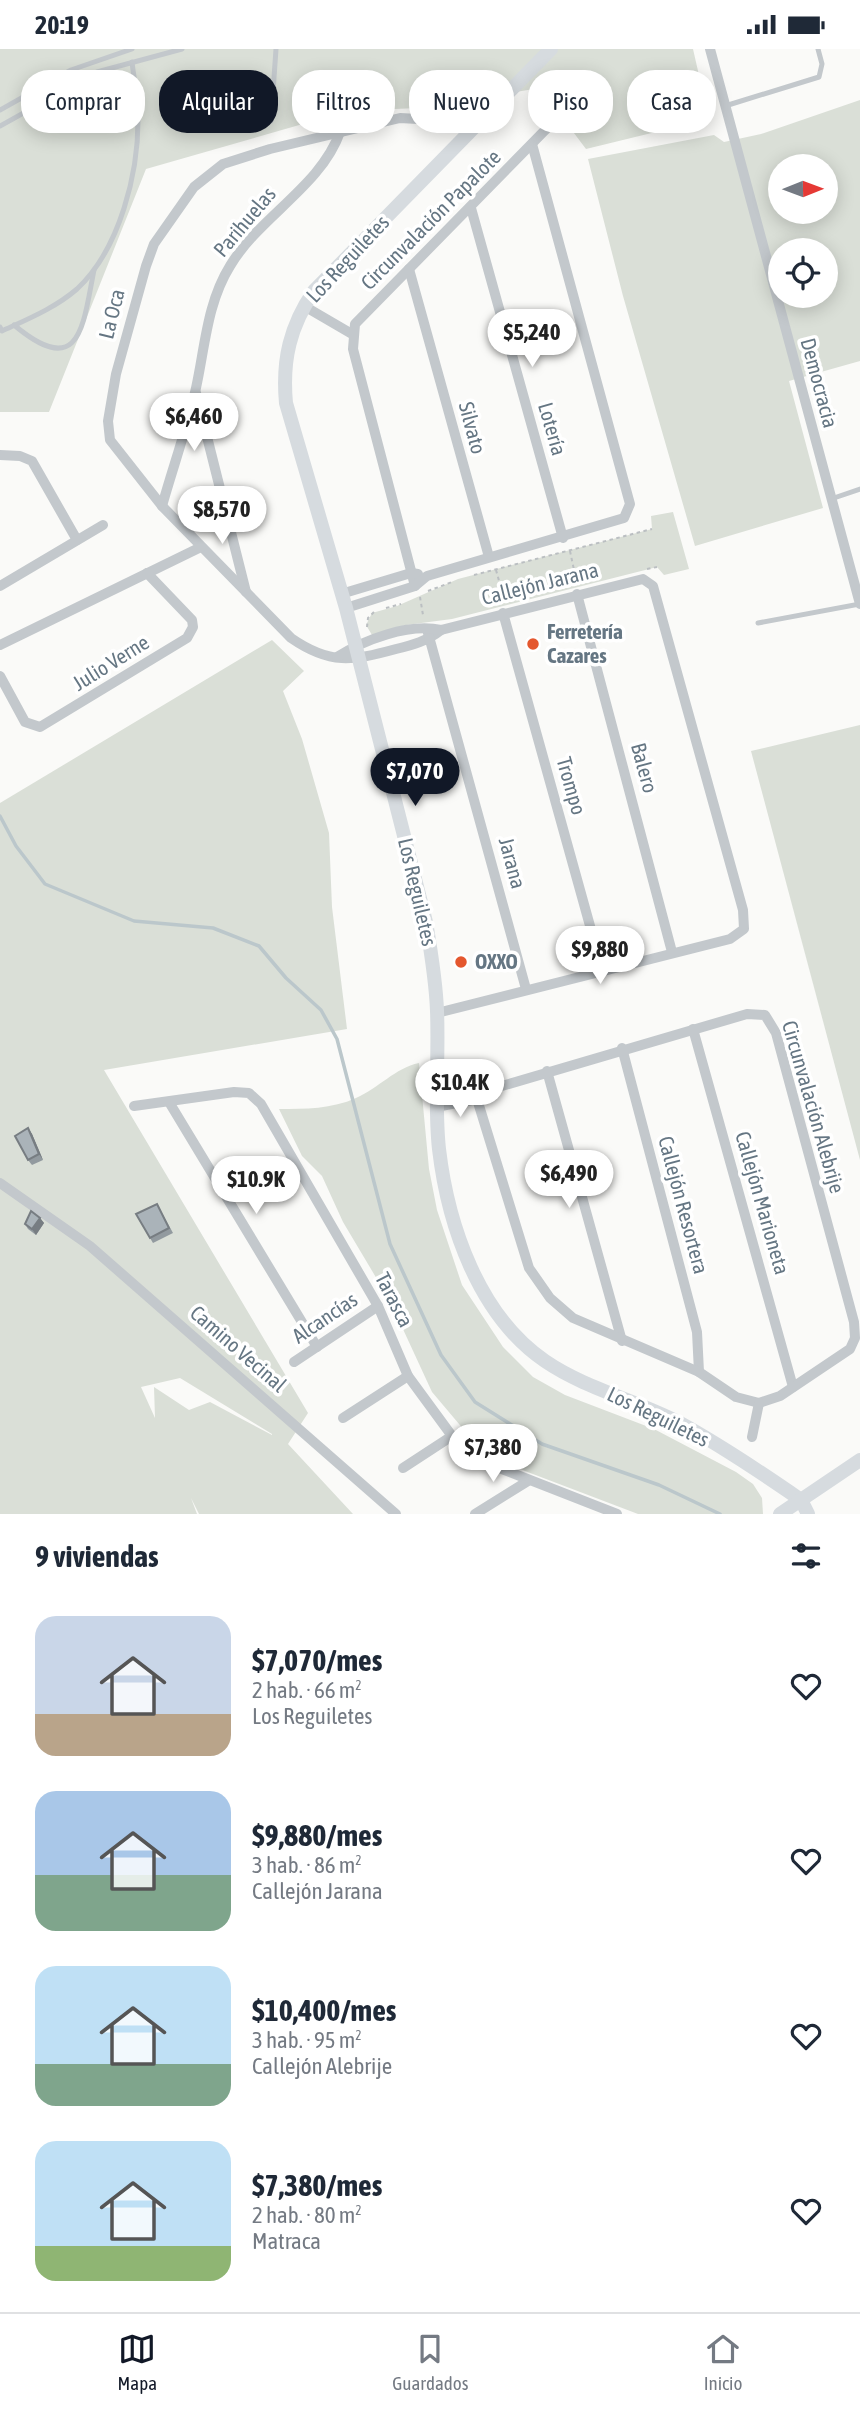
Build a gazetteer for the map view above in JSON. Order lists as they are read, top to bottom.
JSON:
{
  "streets": {
    "street": [
      "Circunvalación Papalote",
      "Parihuelas",
      "Los Reguiletes",
      "La Oca",
      "Democracia",
      "Silvato",
      "Lotería",
      "Callejón Jarana",
      "Julio Verne",
      "Balero",
      "Trompo",
      "Jarana",
      "Circunvalación Alebrije",
      "Callejón Marioneta",
      "Callejón Resortera",
      "Tarasca",
      "Alcancías",
      "Camino Vecinal"
    ]
  },
  "crossings": [
    ["Circunvalación Papalote", "Silvato"],
    ["Circunvalación Papalote", "Lotería"],
    ["Parihuelas", "La Oca"],
    ["Los Reguiletes", "La Oca"],
    ["Los Reguiletes", "Callejón Jarana"],
    ["Los Reguiletes", "Circunvalación Alebrije"],
    ["La Oca", "Callejón Jarana"],
    ["Callejón Jarana", "Balero"],
    ["Callejón Jarana", "Trompo"],
    ["Callejón Jarana", "Jarana"],
    ["Circunvalación Alebrije", "Callejón Marioneta"],
    ["Circunvalación Alebrije", "Callejón Resortera"],
    ["Tarasca", "Alcancías"]
  ],
  "places": ["Ferretería Cazares", "OXXO"],
  "north": "right",
  "page": {
    "status": "20:19",
    "chip": [
      "Comprar",
      "Alquilar",
      "Filtros",
      "Nuevo",
      "Piso",
      "Casa"
    ],
    "price": [
      "$5,240",
      "$6,460",
      "$8,570",
      "$7,070",
      "$9,880",
      "$10.4K",
      "$6,490",
      "$10.9K",
      "$7,380"
    ],
    "heading": "9 viviendas",
    "list": [
      {
        "name": "$7,070/mes",
        "note": "2 hab. · 66 m² · Los Reguiletes"
      },
      {
        "name": "$9,880/mes",
        "note": "3 hab. · 86 m² · Callejón Jarana"
      },
      {
        "name": "$10,400/mes",
        "note": "3 hab. · 95 m² · Callejón Alebrije"
      },
      {
        "name": "$7,380/mes",
        "note": "2 hab. · 80 m² · Matraca"
      }
    ],
    "tabs": ["Mapa", "Guardados", "Inicio"]
  }
}
